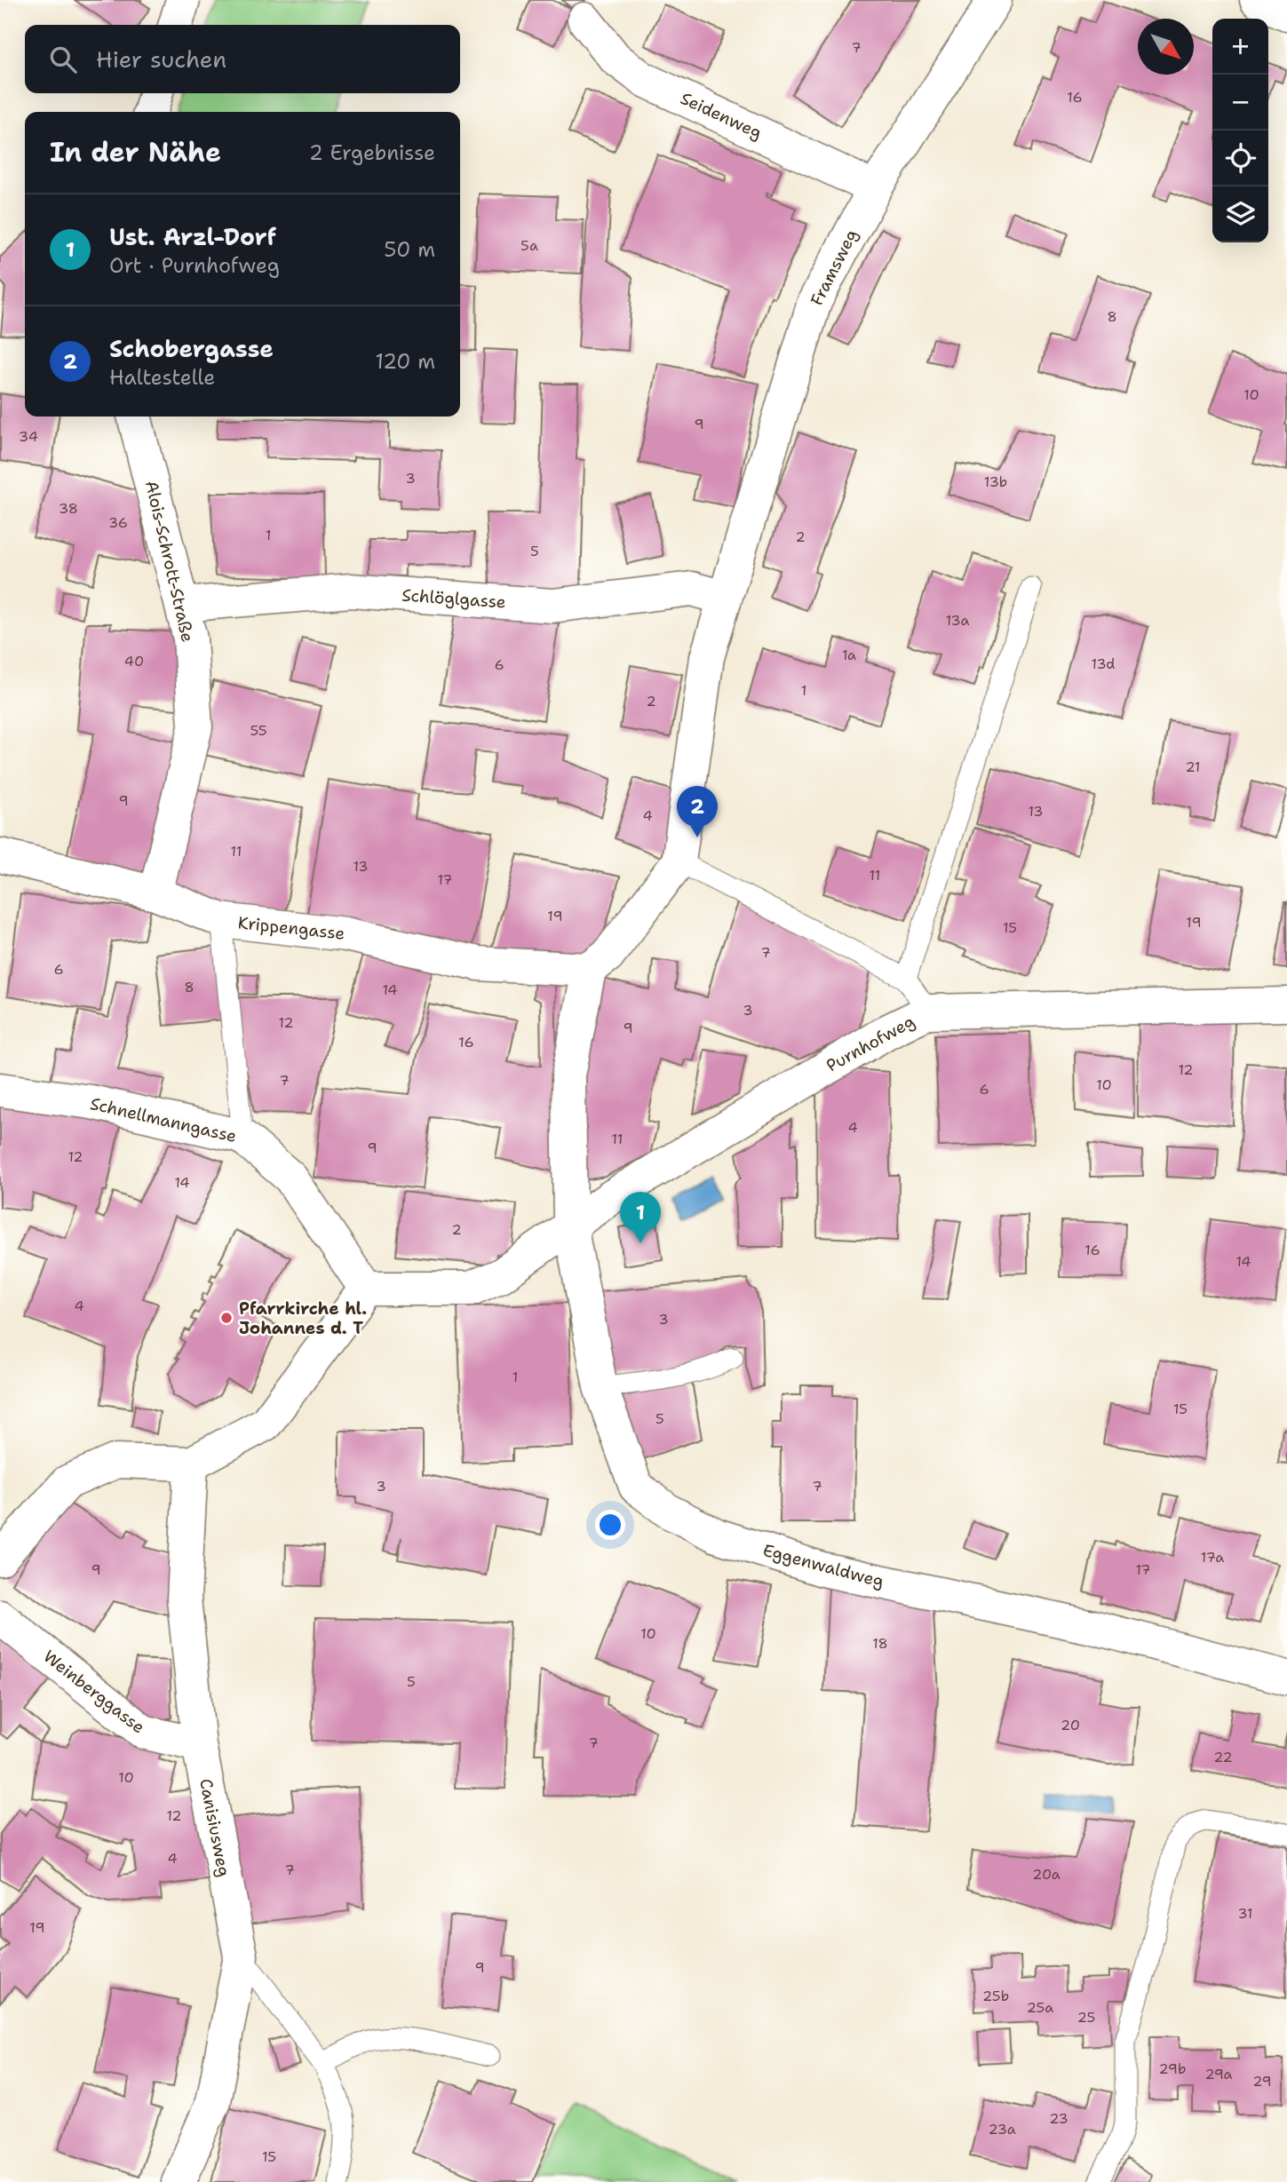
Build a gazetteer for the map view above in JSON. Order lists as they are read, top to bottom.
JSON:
{
  "streets": {
    "street": [
      "Seidenweg",
      "Framsweg",
      "Alois-Schrott-Straße",
      "Schlöglgasse",
      "Krippengasse",
      "Purnhofweg",
      "Schnellmanngasse",
      "Eggenwaldweg",
      "Weinberggasse",
      "Canisiusweg"
    ]
  },
  "crossings": [
    ["Seidenweg", "Framsweg"],
    ["Framsweg", "Schlöglgasse"],
    ["Alois-Schrott-Straße", "Schlöglgasse"],
    ["Alois-Schrott-Straße", "Krippengasse"],
    ["Krippengasse", "Eggenwaldweg"],
    ["Purnhofweg", "Schnellmanngasse"],
    ["Purnhofweg", "Eggenwaldweg"],
    ["Weinberggasse", "Canisiusweg"]
  ],
  "places": ["Pfarrkirche hl. Johannes d. T"],
  "house_numbers": [
    "7",
    "16",
    "5a",
    "8",
    "10",
    "9",
    "34",
    "3",
    "13b",
    "38",
    "36",
    "1",
    "2",
    "5",
    "13a",
    "1a",
    "40",
    "13d",
    "6",
    "1",
    "2",
    "55",
    "21",
    "9",
    "13",
    "4",
    "11",
    "13",
    "11",
    "17",
    "19",
    "19",
    "15",
    "7",
    "6",
    "8",
    "14",
    "3",
    "12",
    "9",
    "16",
    "12",
    "7",
    "10",
    "6",
    "4",
    "11",
    "9",
    "12",
    "14",
    "2",
    "16",
    "14",
    "4",
    "3",
    "1",
    "15",
    "5",
    "3",
    "7",
    "17a",
    "9",
    "17",
    "10",
    "18",
    "5",
    "20",
    "7",
    "22",
    "10",
    "12",
    "4",
    "7",
    "20a",
    "31",
    "19",
    "9",
    "25b",
    "25a",
    "25",
    "29b",
    "29a",
    "29",
    "23",
    "23a",
    "15"
  ],
  "north": "bottom right",
  "page": {
    "map_buttons": ["+", "−"],
    "search": "Hier suchen",
    "heading": ["In der Nähe", "2 Ergebnisse"],
    "list": [
      {
        "mark": "1",
        "name": "Ust. Arzl-Dorf",
        "note": "Ort · Purnhofweg",
        "value": "50 m"
      },
      {
        "mark": "2",
        "name": "Schobergasse",
        "note": "Haltestelle",
        "value": "120 m"
      }
    ],
    "pins": ["2", "1"]
  }
}
